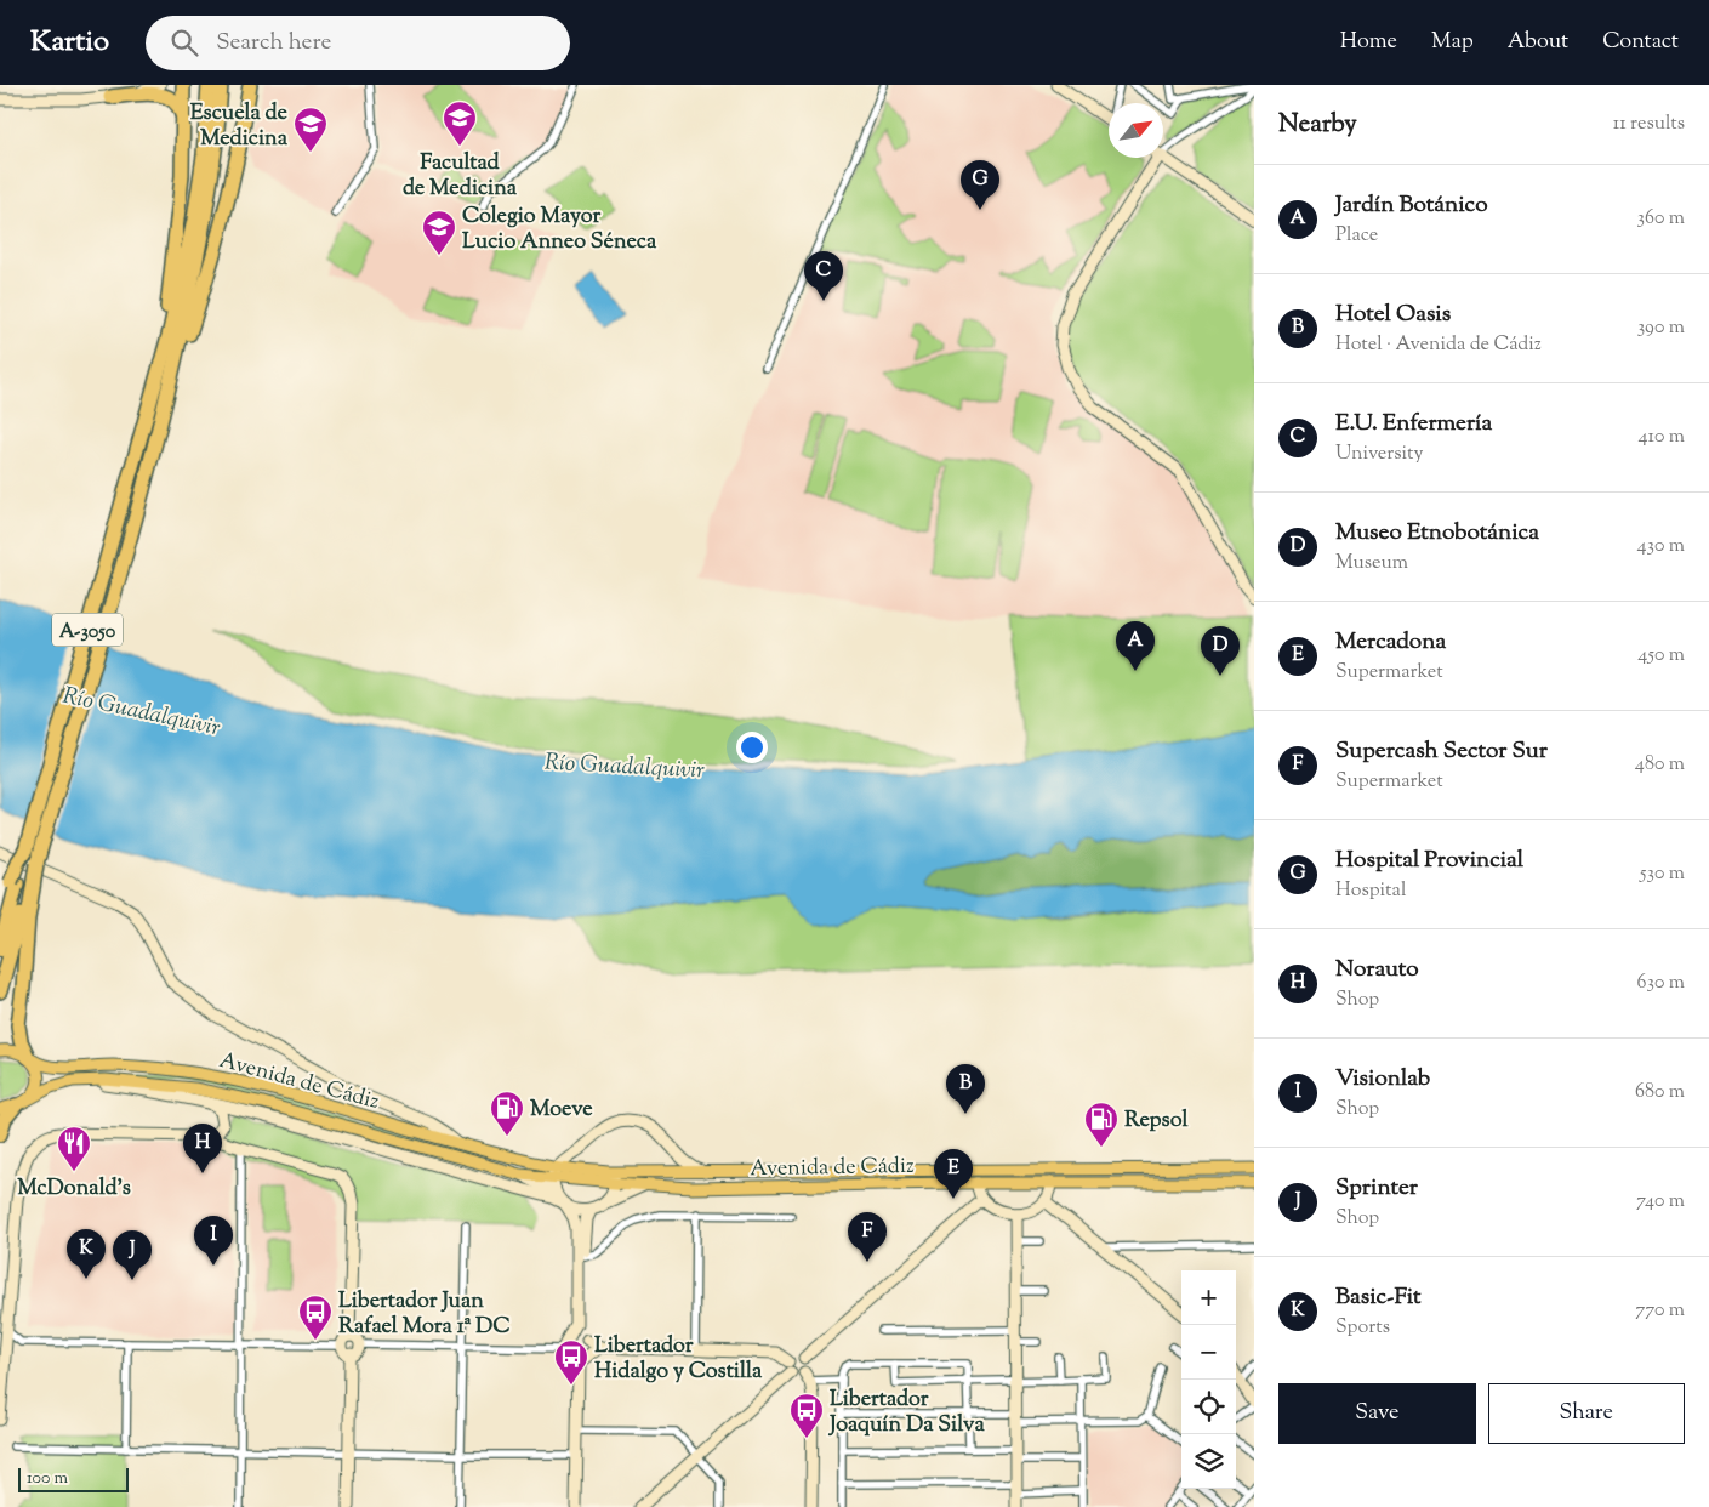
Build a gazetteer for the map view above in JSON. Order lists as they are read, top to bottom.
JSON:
{
  "streets": {
    "highway": ["A-3050"],
    "main road": ["Avenida de Cádiz"]
  },
  "water": ["Río Guadalquivir"],
  "places": {
    "school or university": ["Facultad de Medicina", "Escuela de Medicina", "Colegio Mayor Lucio Anneo Séneca"],
    "fuel station": ["Moeve", "Repsol"],
    "restaurant": ["McDonald's"],
    "bus stop": ["Libertador Juan Rafael Mora 1ª DC", "Libertador Hidalgo y Costilla", "Libertador Joaquín Da Silva"]
  },
  "scale_bar": "100 m",
  "north": "top right",
  "page": {
    "header": "Kartio",
    "search": "Search here",
    "nav": [
      "Home",
      "Map",
      "About",
      "Contact"
    ],
    "heading": ["Nearby", "11 results"],
    "pins": [
      "G",
      "C",
      "A",
      "D",
      "B",
      "H",
      "E",
      "F",
      "I",
      "K",
      "J"
    ],
    "list": [
      {
        "mark": "A",
        "name": "Jardín Botánico",
        "note": "Place",
        "value": "360 m"
      },
      {
        "mark": "B",
        "name": "Hotel Oasis",
        "note": "Hotel · Avenida de Cádiz",
        "value": "390 m"
      },
      {
        "mark": "C",
        "name": "E.U. Enfermería",
        "note": "University",
        "value": "410 m"
      },
      {
        "mark": "D",
        "name": "Museo Etnobotánica",
        "note": "Museum",
        "value": "430 m"
      },
      {
        "mark": "E",
        "name": "Mercadona",
        "note": "Supermarket",
        "value": "450 m"
      },
      {
        "mark": "F",
        "name": "Supercash Sector Sur",
        "note": "Supermarket",
        "value": "480 m"
      },
      {
        "mark": "G",
        "name": "Hospital Provincial",
        "note": "Hospital",
        "value": "530 m"
      },
      {
        "mark": "H",
        "name": "Norauto",
        "note": "Shop",
        "value": "630 m"
      },
      {
        "mark": "I",
        "name": "Visionlab",
        "note": "Shop",
        "value": "680 m"
      },
      {
        "mark": "J",
        "name": "Sprinter",
        "note": "Shop",
        "value": "740 m"
      },
      {
        "mark": "K",
        "name": "Basic-Fit",
        "note": "Sports",
        "value": "770 m"
      }
    ],
    "map_buttons": ["+", "−"],
    "buttons": ["Save", "Share"],
    "scale": "100 m"
  }
}
